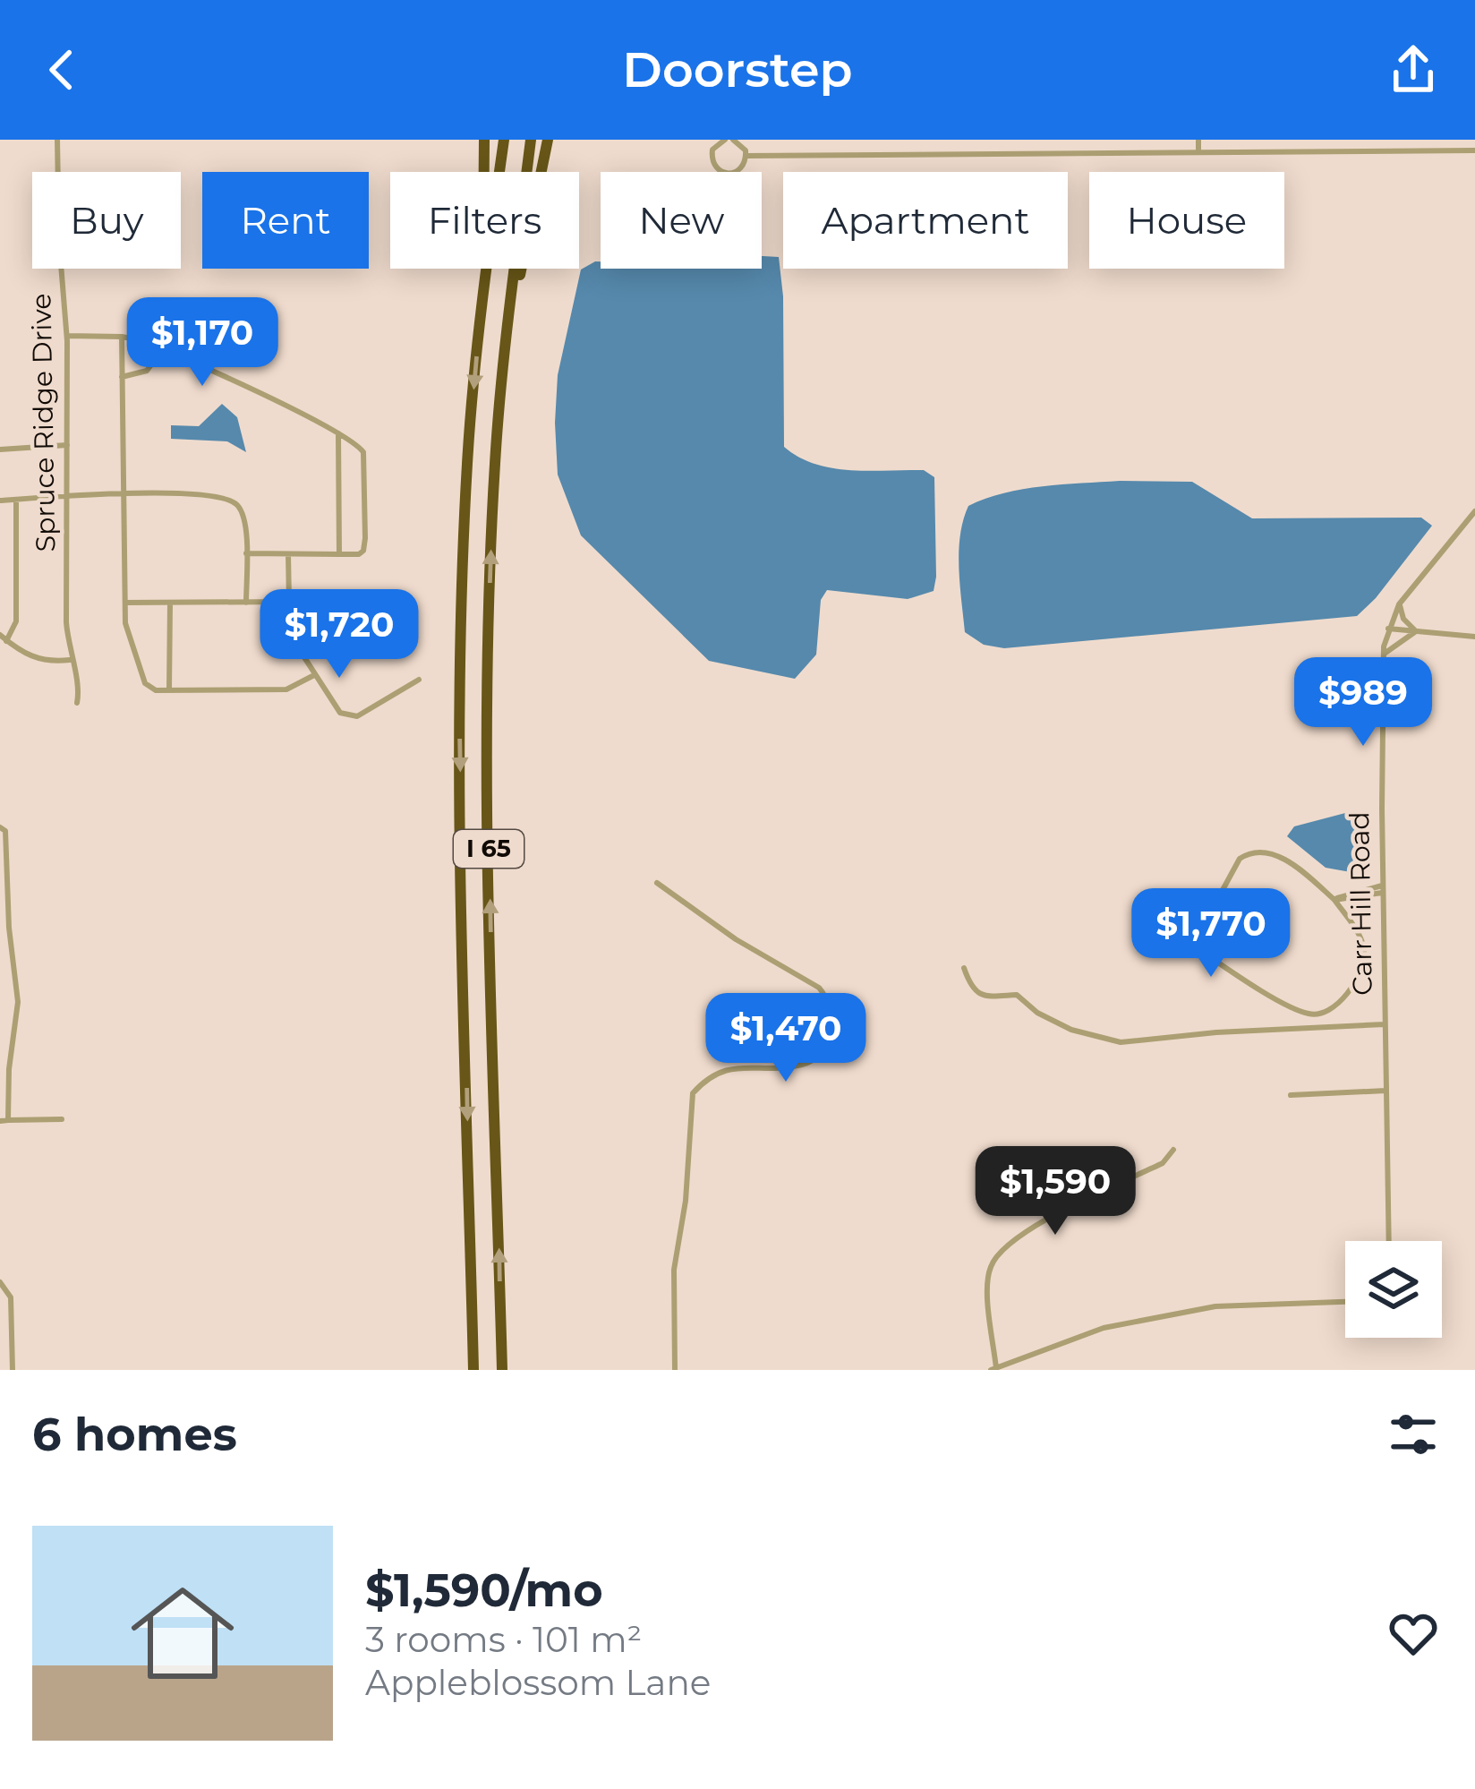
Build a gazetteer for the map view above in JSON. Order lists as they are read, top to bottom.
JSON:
{
  "streets": {
    "highway": ["I 65"],
    "street": ["Spruce Ridge Drive", "Carr Hill Road"]
  },
  "page": {
    "header": "Doorstep",
    "chip": [
      "Buy",
      "Rent",
      "Filters",
      "New",
      "Apartment",
      "House"
    ],
    "price": [
      "$1,170",
      "$1,720",
      "$989",
      "$1,770",
      "$1,470",
      "$1,590"
    ],
    "heading": "6 homes",
    "list": [
      {
        "name": "$1,590/mo",
        "note": "3 rooms · 101 m² · Appleblossom Lane"
      }
    ]
  }
}
